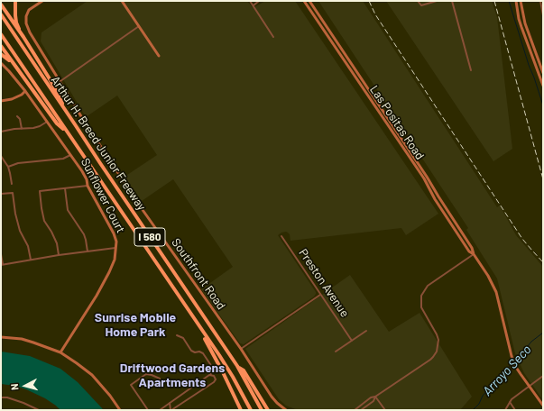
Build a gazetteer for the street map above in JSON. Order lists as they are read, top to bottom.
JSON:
{
  "streets": {
    "highway": ["Arthur H. Breed Junior Freeway", "I 580"],
    "street": [
      "Las Positas Road",
      "Sunflower Court",
      "Southfront Road",
      "Preston Avenue"
    ]
  },
  "districts": ["Sunrise Mobile Home Park", "Driftwood Gardens Apartments"],
  "water": ["Arroyo Seco"],
  "north": "left"
}
